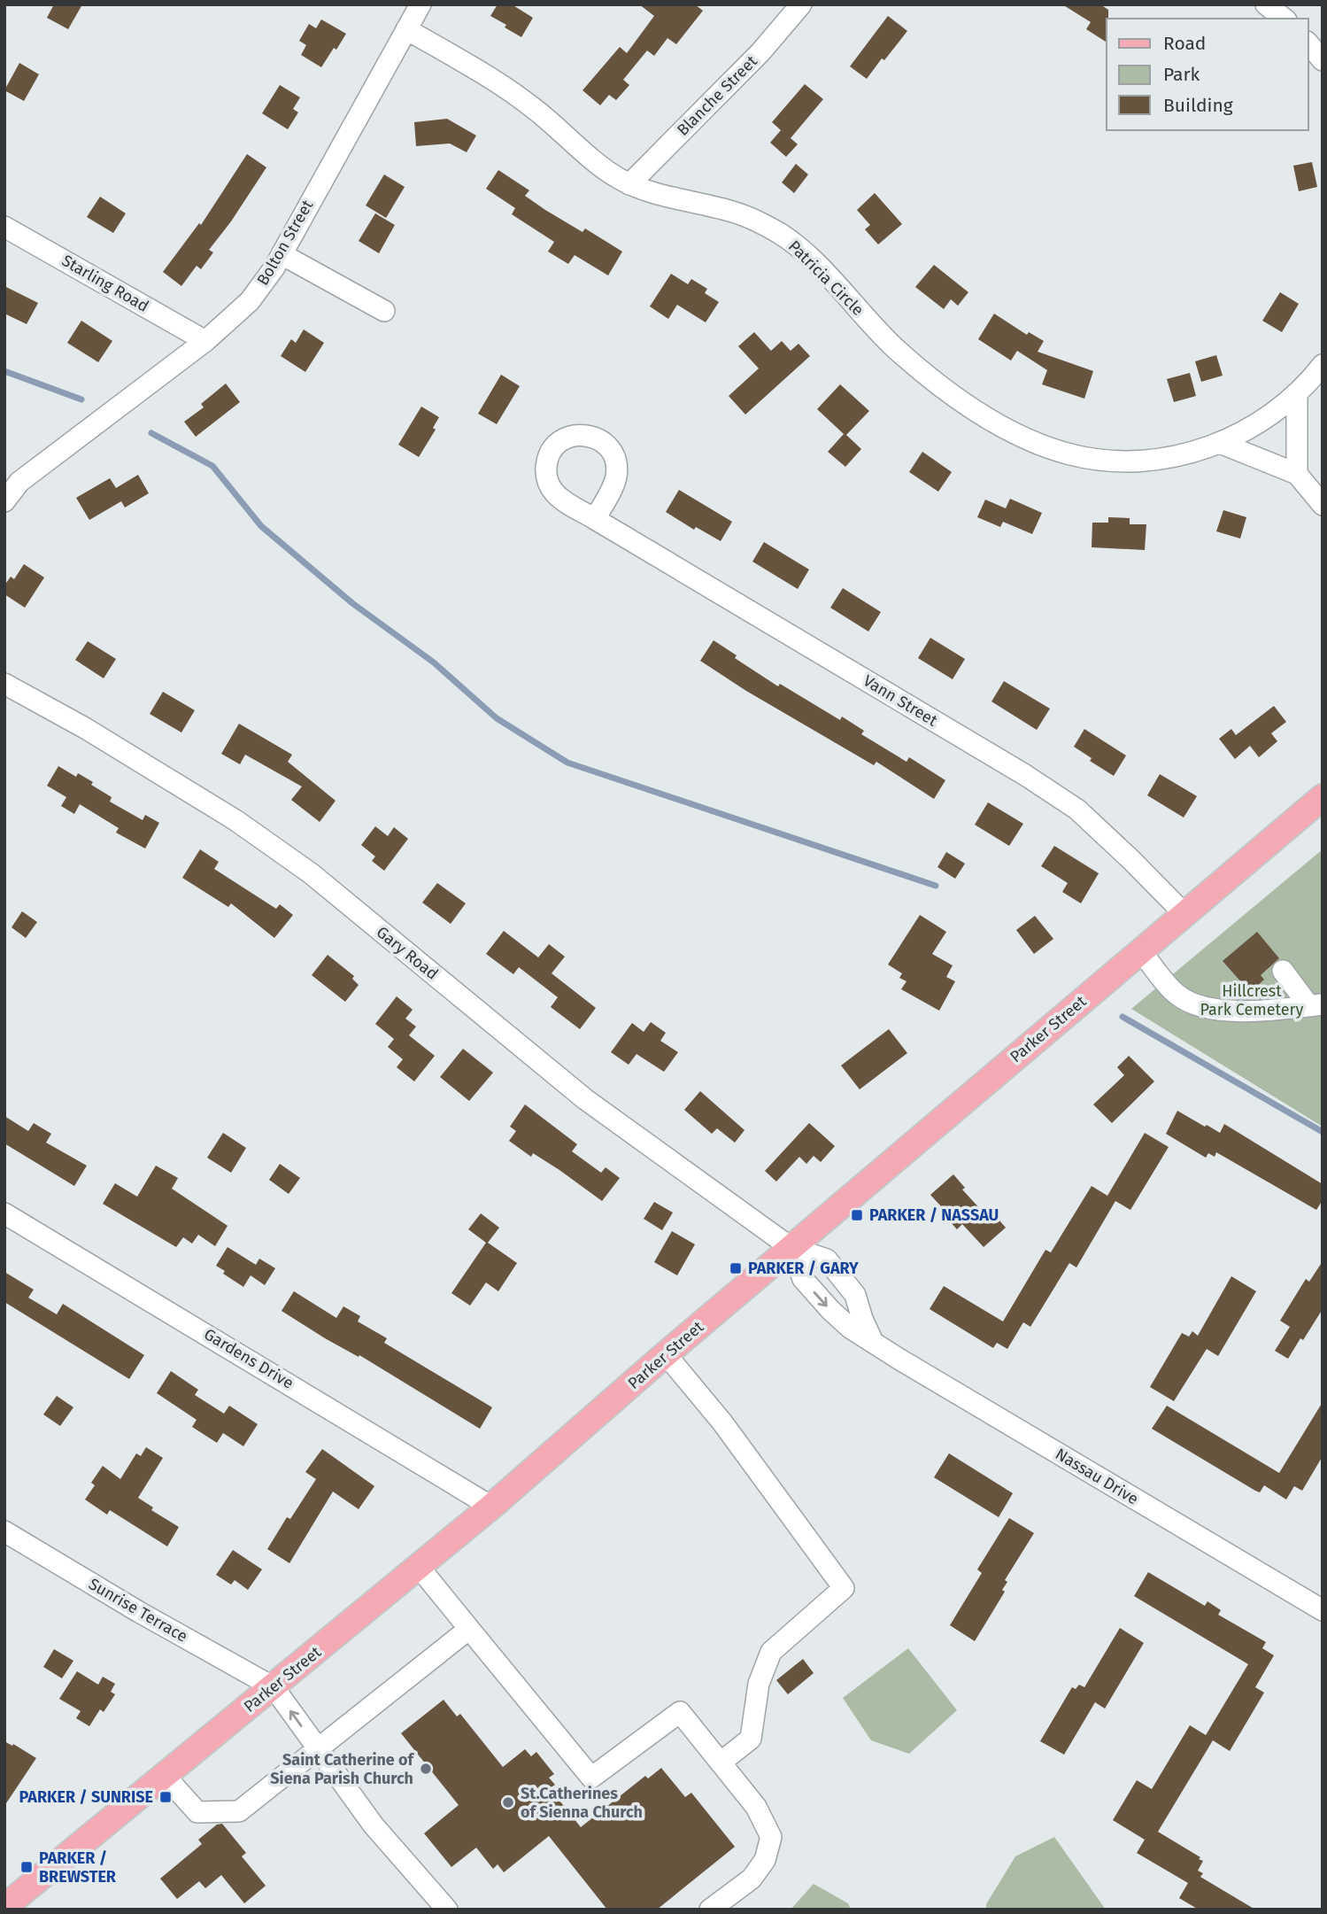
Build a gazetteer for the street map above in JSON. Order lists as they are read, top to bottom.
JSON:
{
  "streets": {
    "main road": ["Parker Street"],
    "street": [
      "Blanche Street",
      "Bolton Street",
      "Patricia Circle",
      "Starling Road",
      "Vann Street",
      "Gary Road",
      "Gardens Drive",
      "Nassau Drive",
      "Sunrise Terrace"
    ]
  },
  "crossings": [
    ["Blanche Street", "Patricia Circle"],
    ["Bolton Street", "Patricia Circle"],
    ["Bolton Street", "Starling Road"],
    ["Vann Street", "Parker Street"],
    ["Gary Road", "Parker Street"],
    ["Gary Road", "Nassau Drive"],
    ["Parker Street", "Gardens Drive"],
    ["Parker Street", "Nassau Drive"],
    ["Parker Street", "Sunrise Terrace"]
  ],
  "parks": ["Hillcrest Park Cemetery"],
  "places": {
    "transit": [
      "PARKER / NASSAU",
      "PARKER / GARY",
      "PARKER / SUNRISE",
      "PARKER / BREWSTER"
    ],
    "other": ["Saint Catherine of Siena Parish Church", "St.Catherines of Sienna Church"]
  },
  "legend": ["Road", "Park", "Building"]
}
